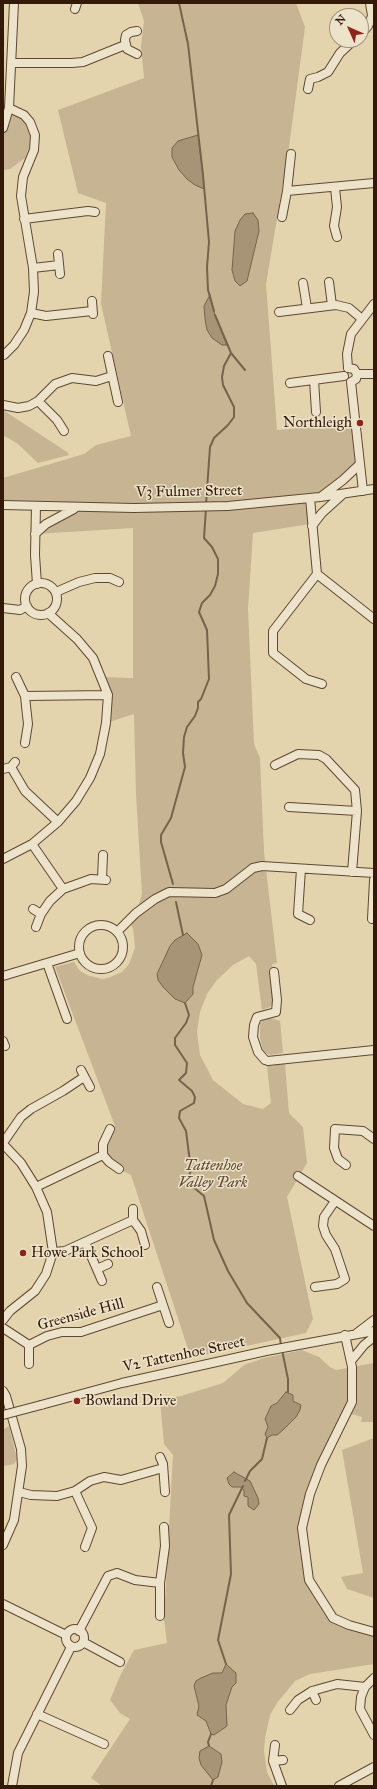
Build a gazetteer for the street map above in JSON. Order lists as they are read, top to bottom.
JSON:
{
  "streets": {
    "street": ["V3 Fulmer Street", "Greenside Hill", "V2 Tattenhoe Street"]
  },
  "parks": ["Tattenhoe Valley Park"],
  "places": ["Northleigh", "Howe Park School", "Bowland Drive"],
  "north": "top left"
}
